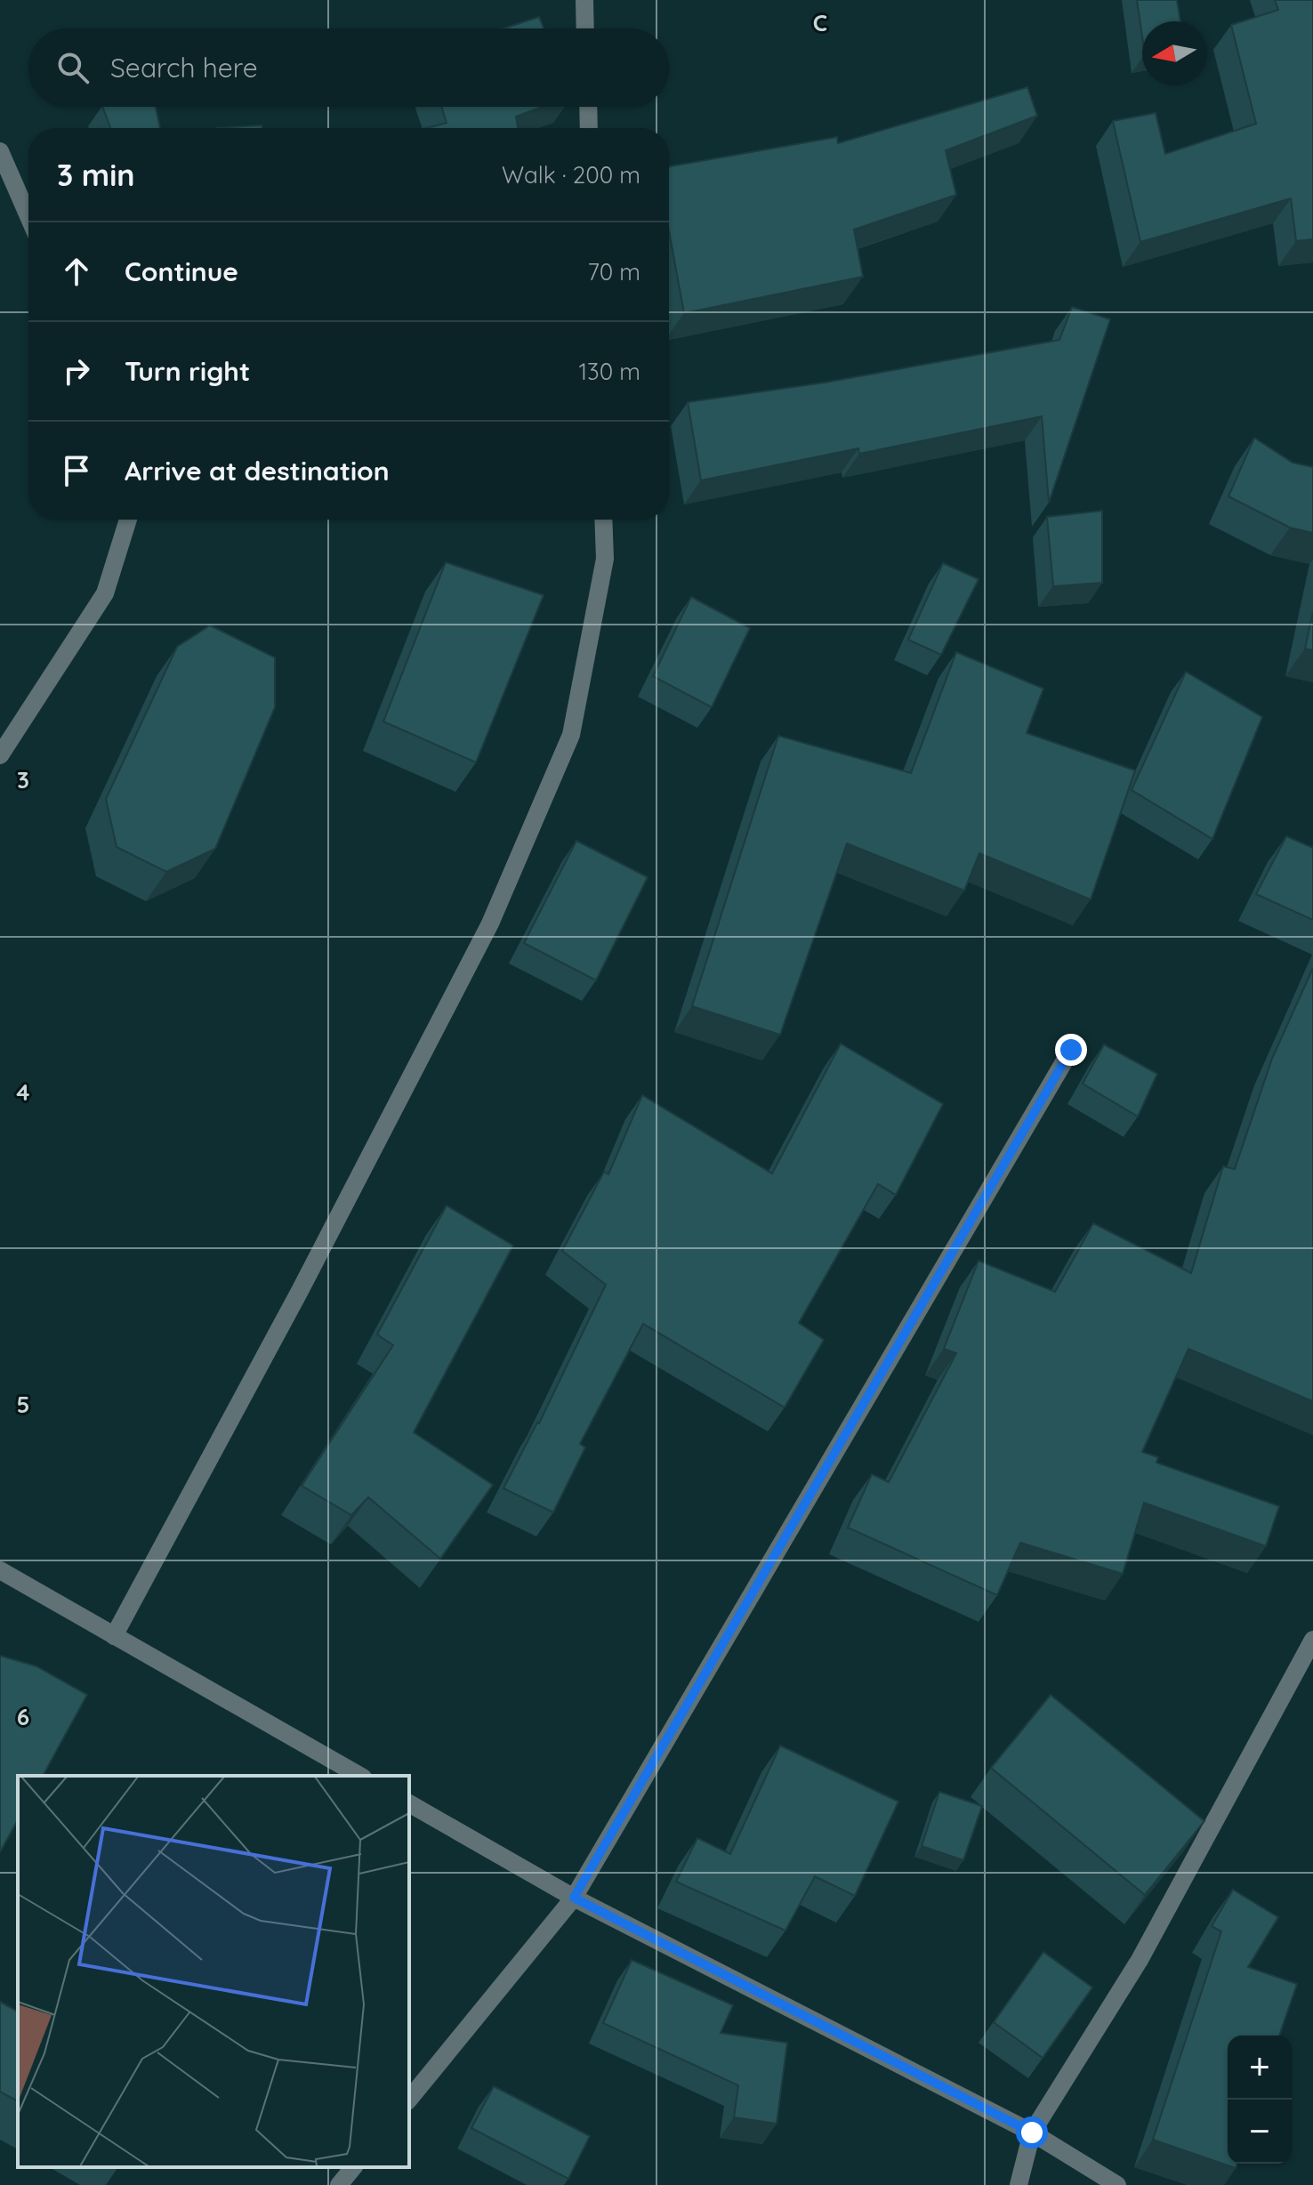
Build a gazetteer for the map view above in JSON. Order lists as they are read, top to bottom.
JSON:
{
  "north": "left",
  "page": {
    "search": "Search here",
    "heading": ["3 min", "Walk · 200 m"],
    "list": [
      ["Continue", "70 m"],
      ["Turn right", "130 m"],
      "Arrive at destination"
    ],
    "map_buttons": ["+", "−"]
  },
  "grid": {
    "columns": ["C"],
    "rows": [
      "3",
      "4",
      "5",
      "6"
    ]
  }
}
